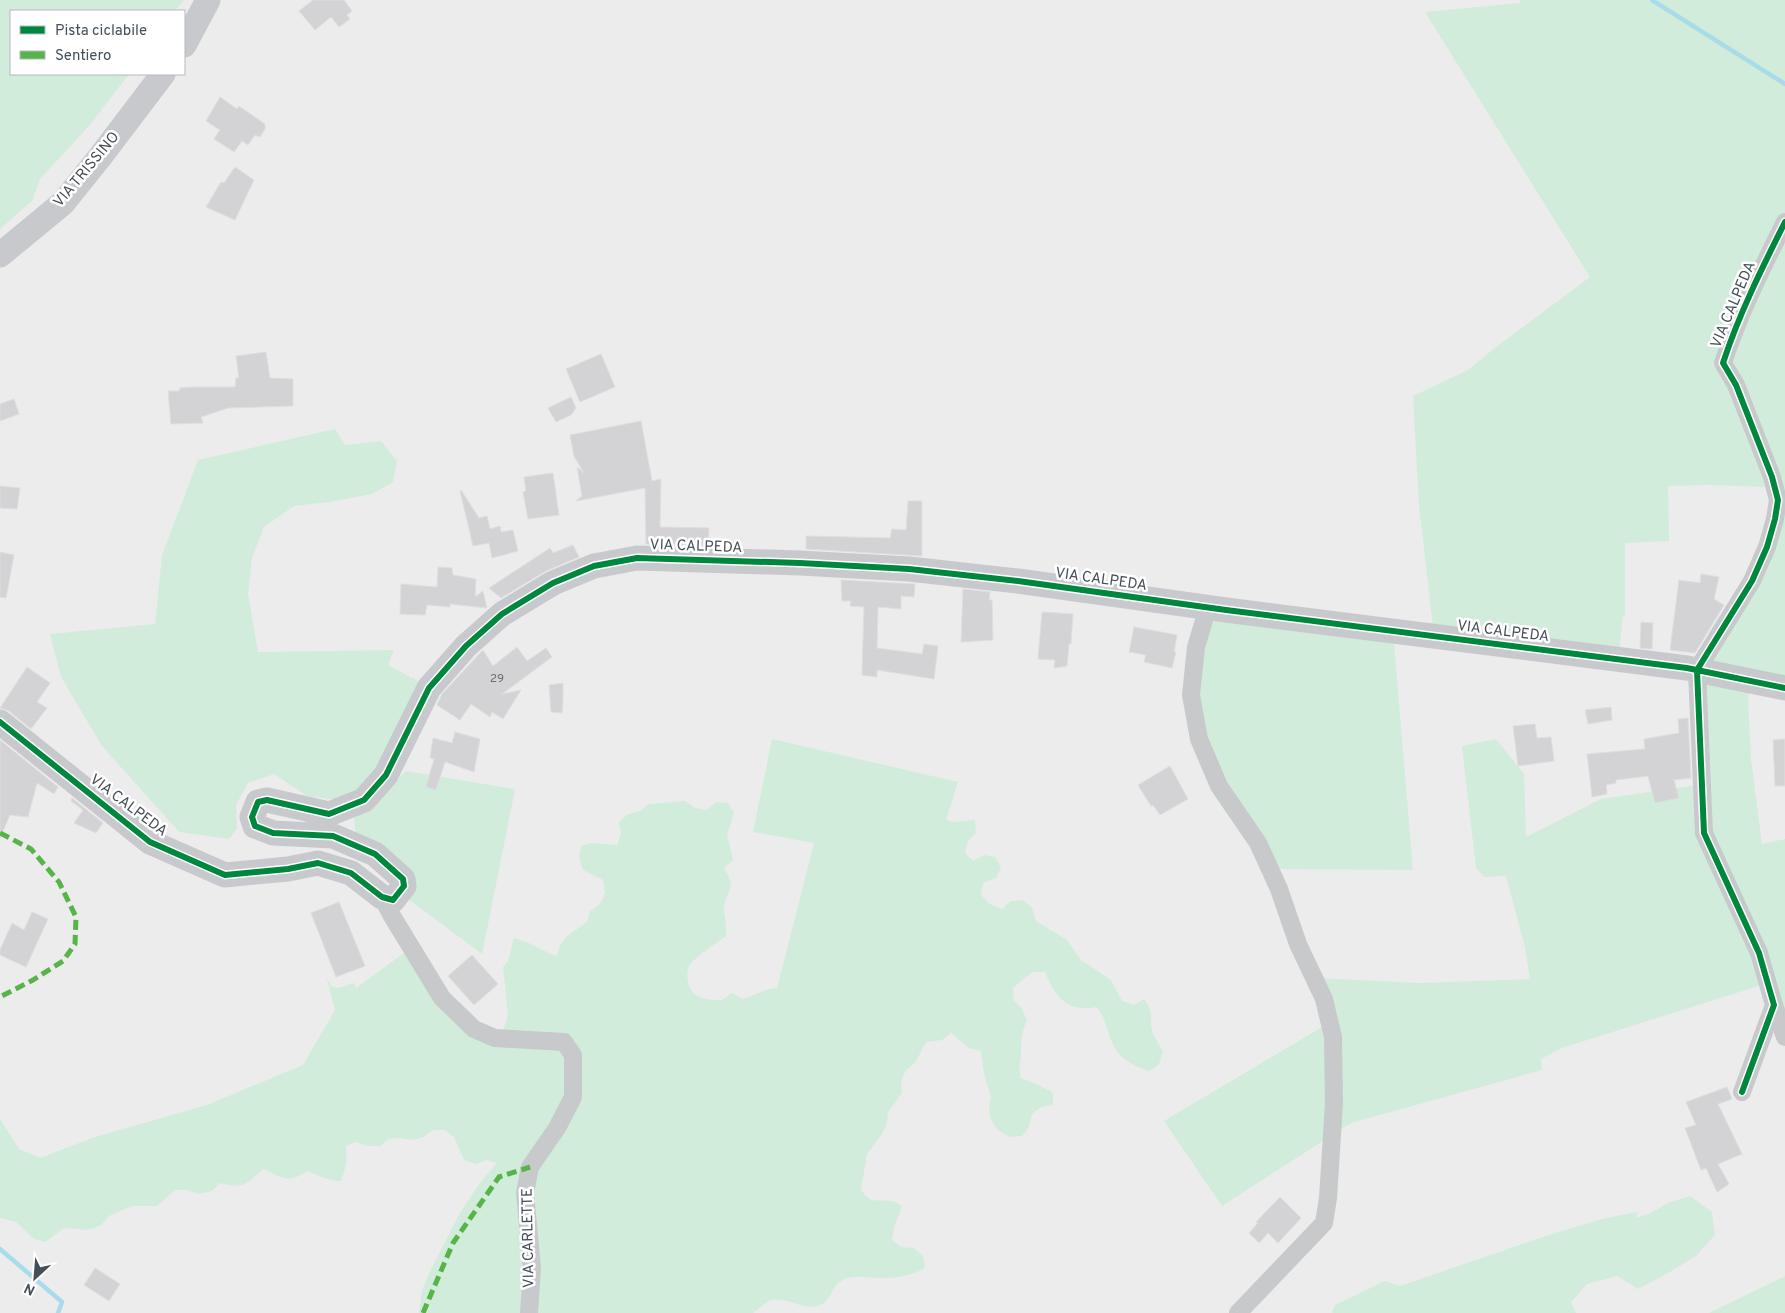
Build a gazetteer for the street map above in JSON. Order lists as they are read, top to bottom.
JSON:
{
  "streets": {
    "street": ["VIA TRISSINO", "VIA CALPEDA", "VIA CARLETTE"]
  },
  "crossings": [
    ["VIA CALPEDA", "VIA CARLETTE"]
  ],
  "house_numbers": ["29"],
  "legend": ["Pista ciclabile", "Sentiero"],
  "north": "bottom left"
}
